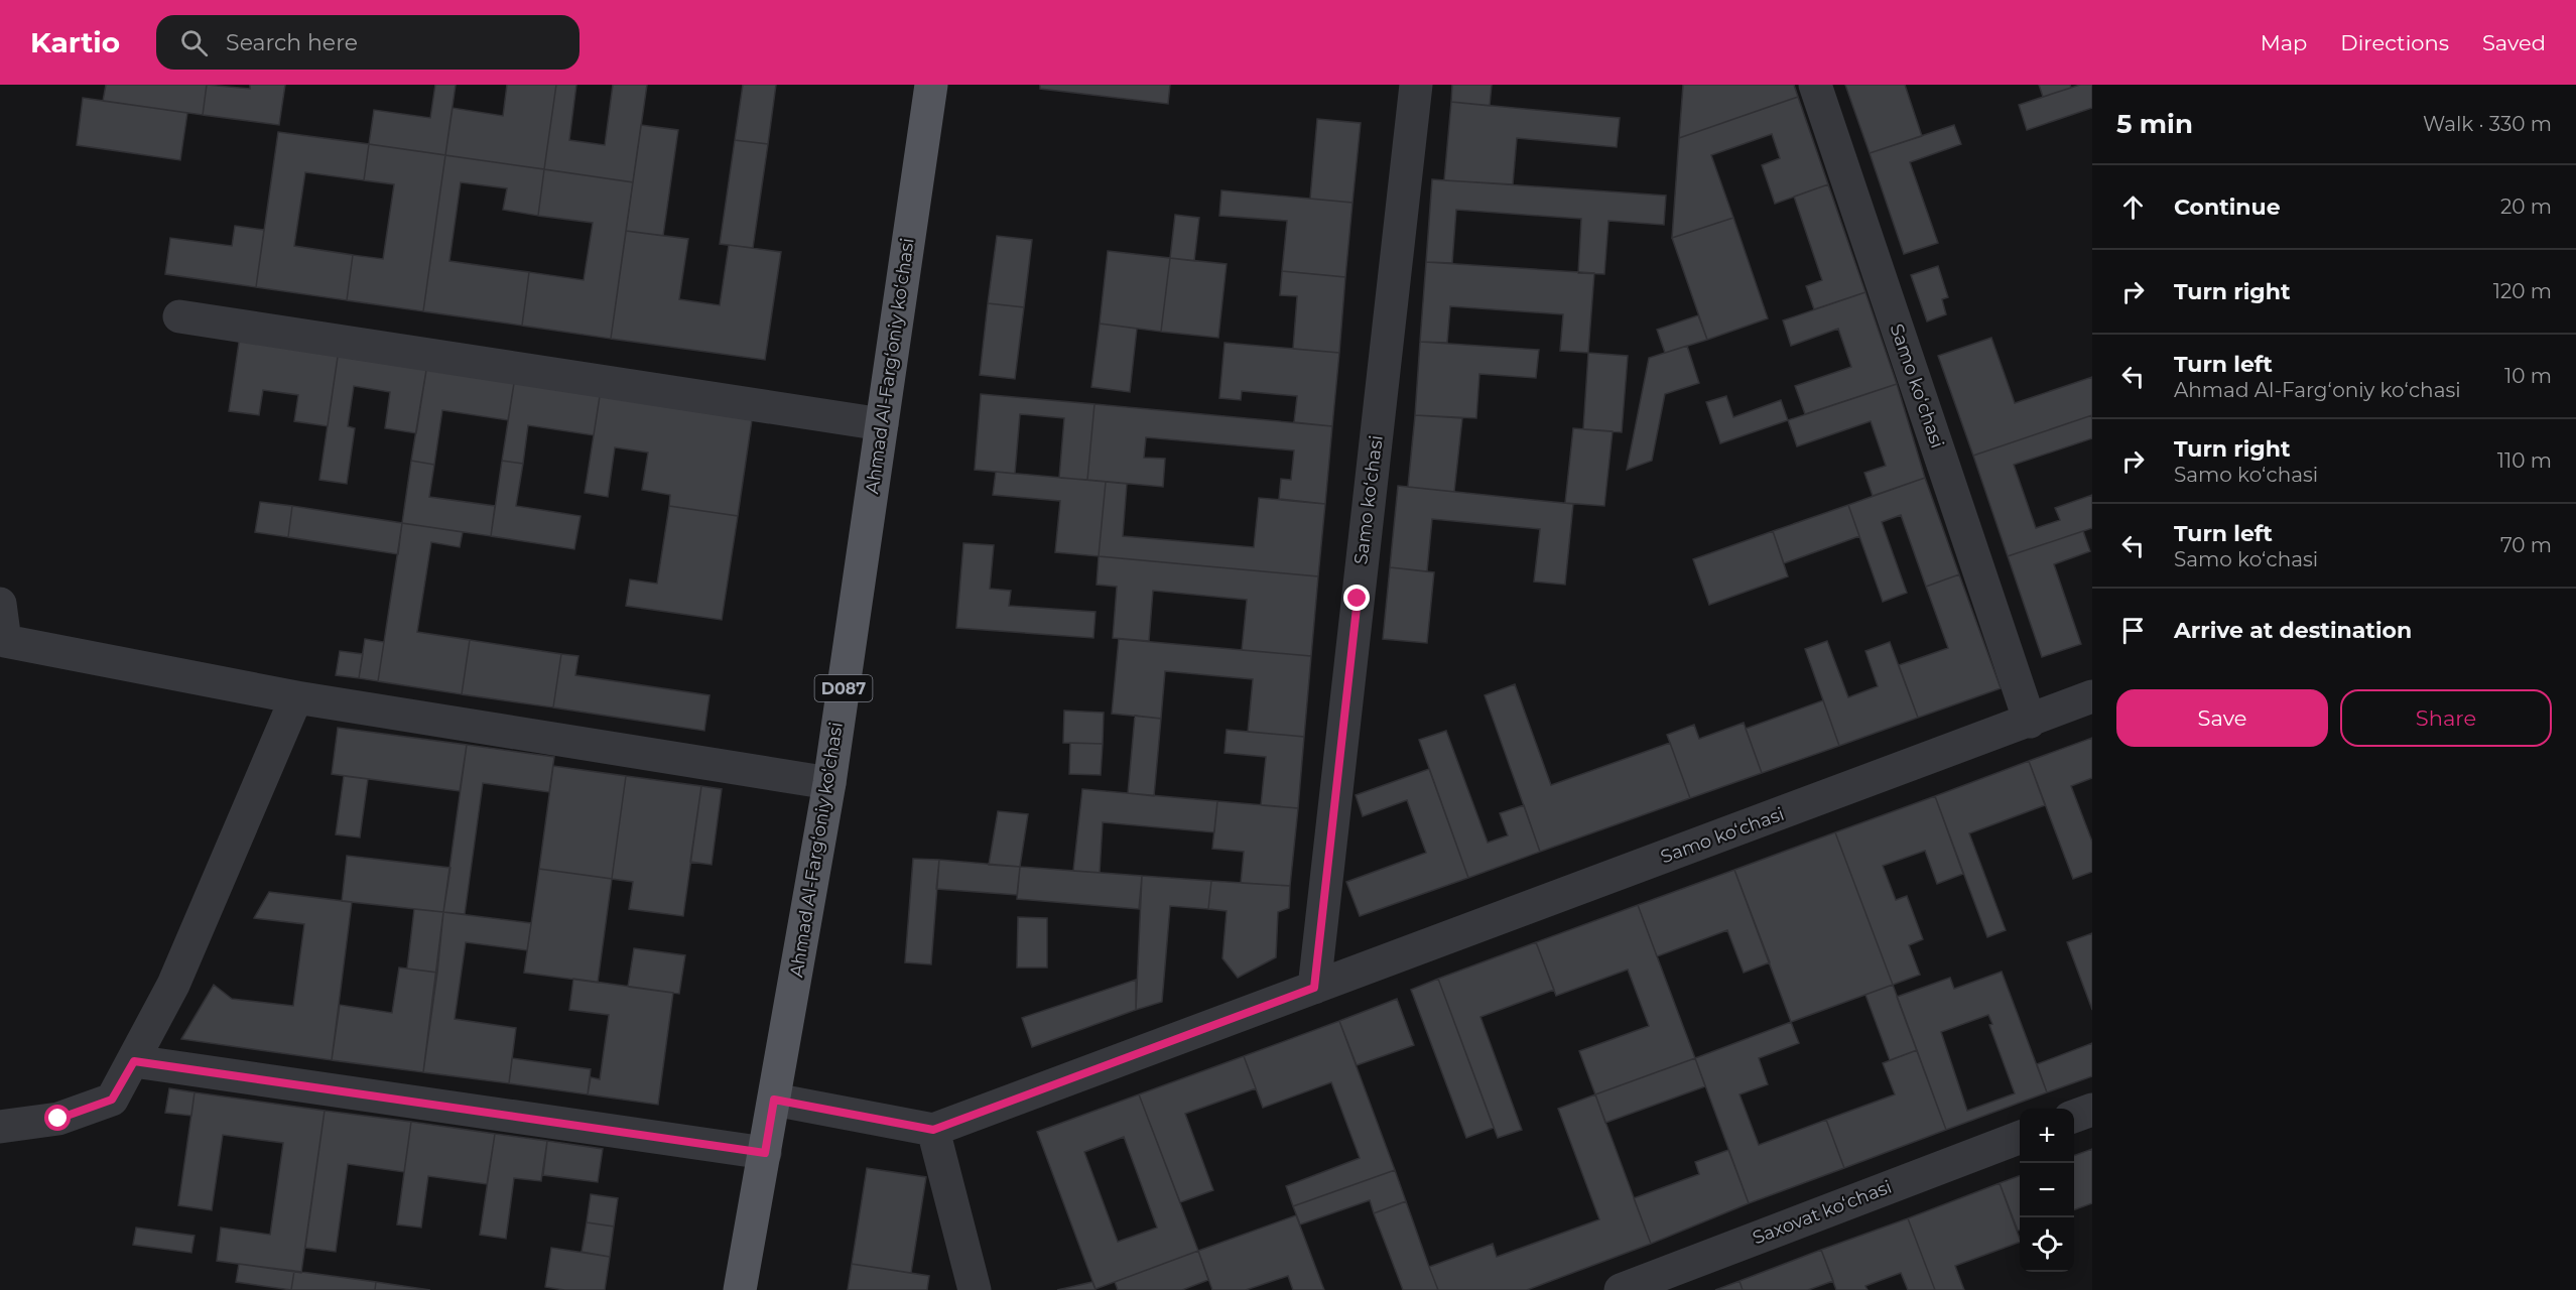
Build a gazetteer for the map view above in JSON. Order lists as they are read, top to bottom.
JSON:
{
  "streets": {
    "main road": ["Ahmad Al-Fargʻoniy koʻchasi", "D087"],
    "street": ["Samo koʻchasi", "Saxovat koʻchasi"]
  },
  "page": {
    "header": "Kartio",
    "search": "Search here",
    "nav": ["Map", "Directions", "Saved"],
    "heading": ["5 min", "Walk · 330 m"],
    "list": [
      ["Continue", "20 m"],
      ["Turn right", "120 m"],
      ["Turn left", "Ahmad Al-Fargʻoniy koʻchasi", "10 m"],
      ["Turn right", "Samo koʻchasi", "110 m"],
      ["Turn left", "Samo koʻchasi", "70 m"],
      "Arrive at destination"
    ],
    "buttons": ["Save", "Share"],
    "map_buttons": ["+", "−"]
  }
}
